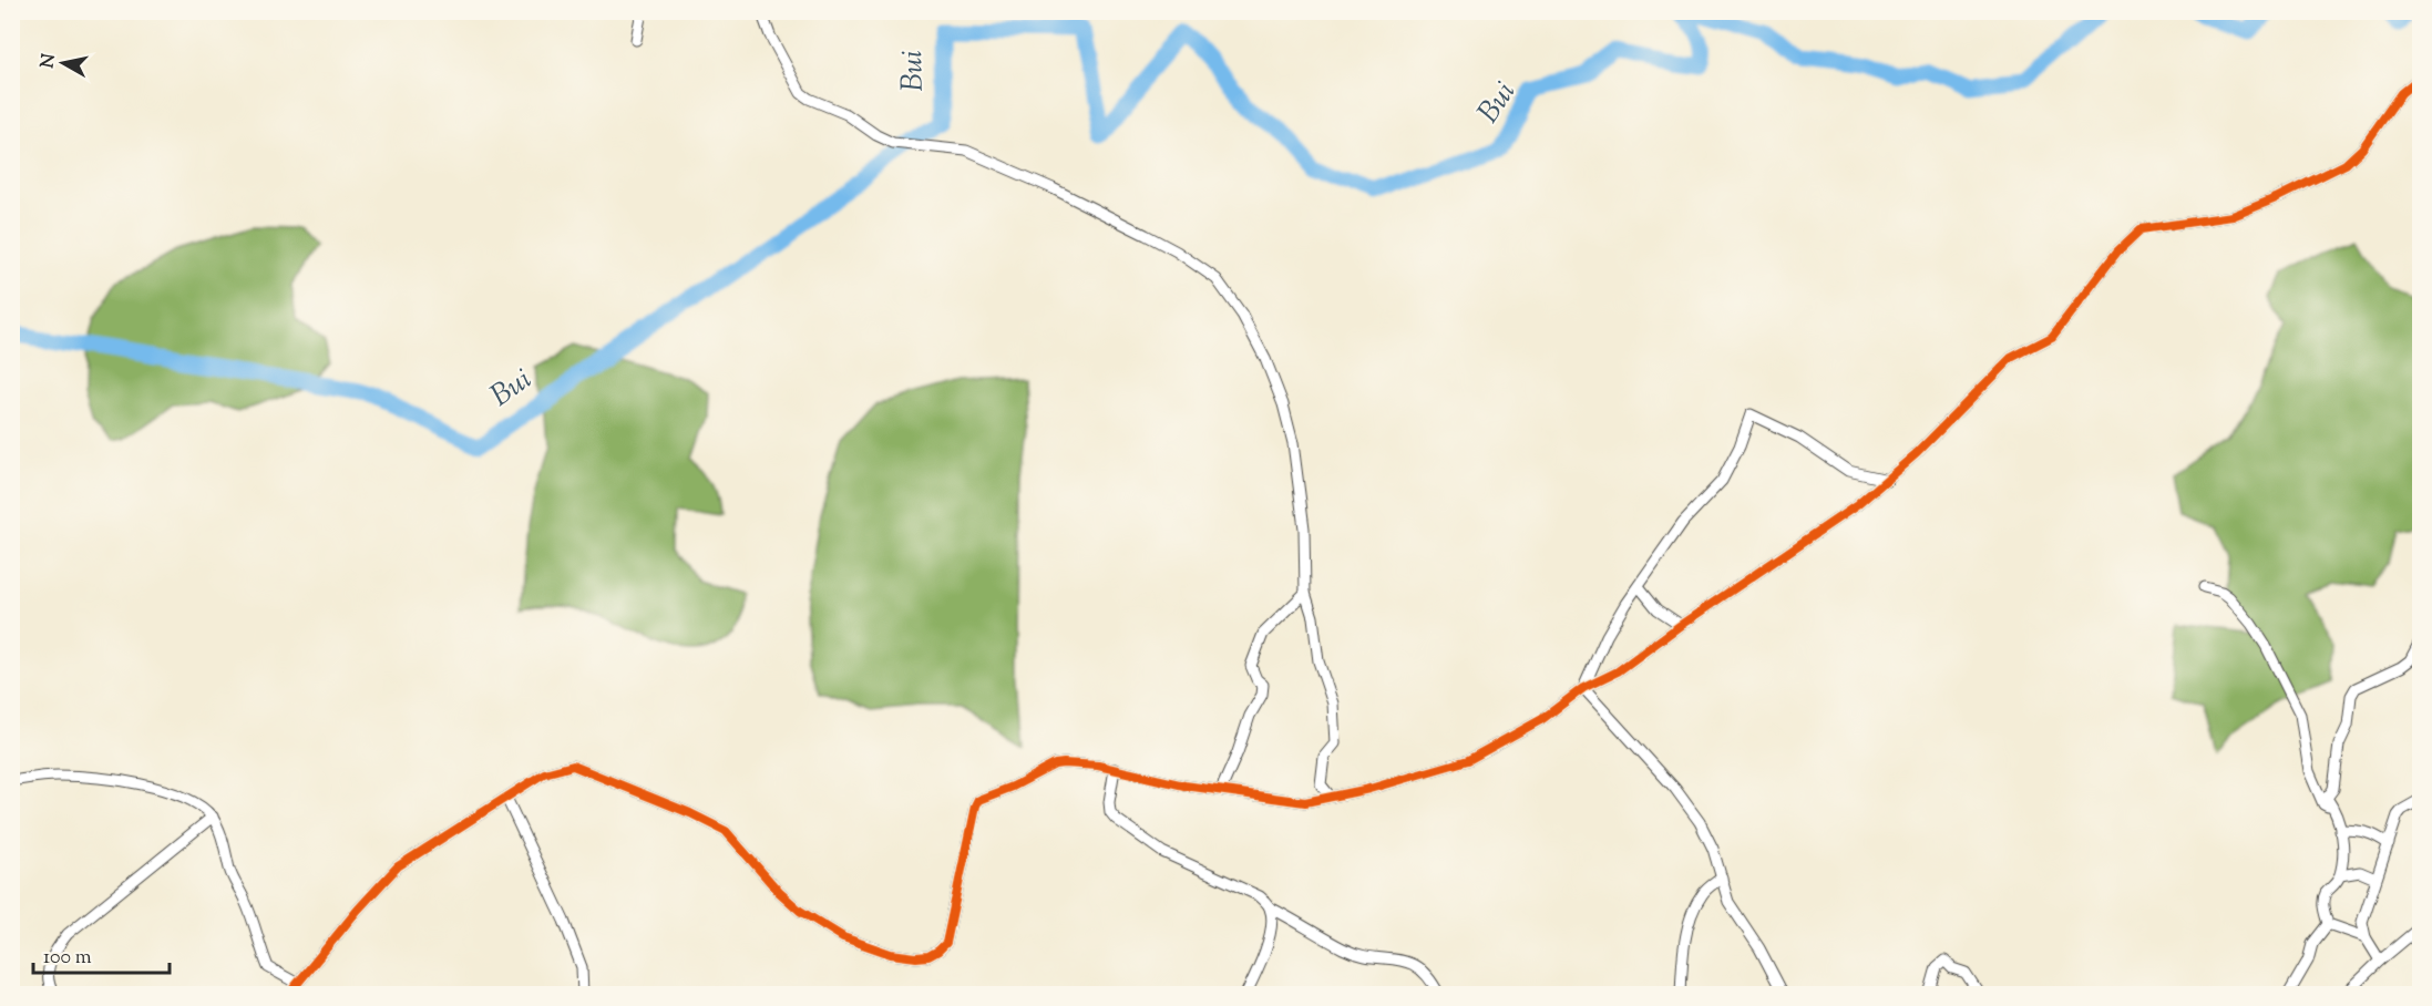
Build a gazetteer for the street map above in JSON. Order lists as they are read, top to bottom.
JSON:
{
  "water": ["Bui"],
  "scale_bar": "100 m",
  "north": "left"
}
